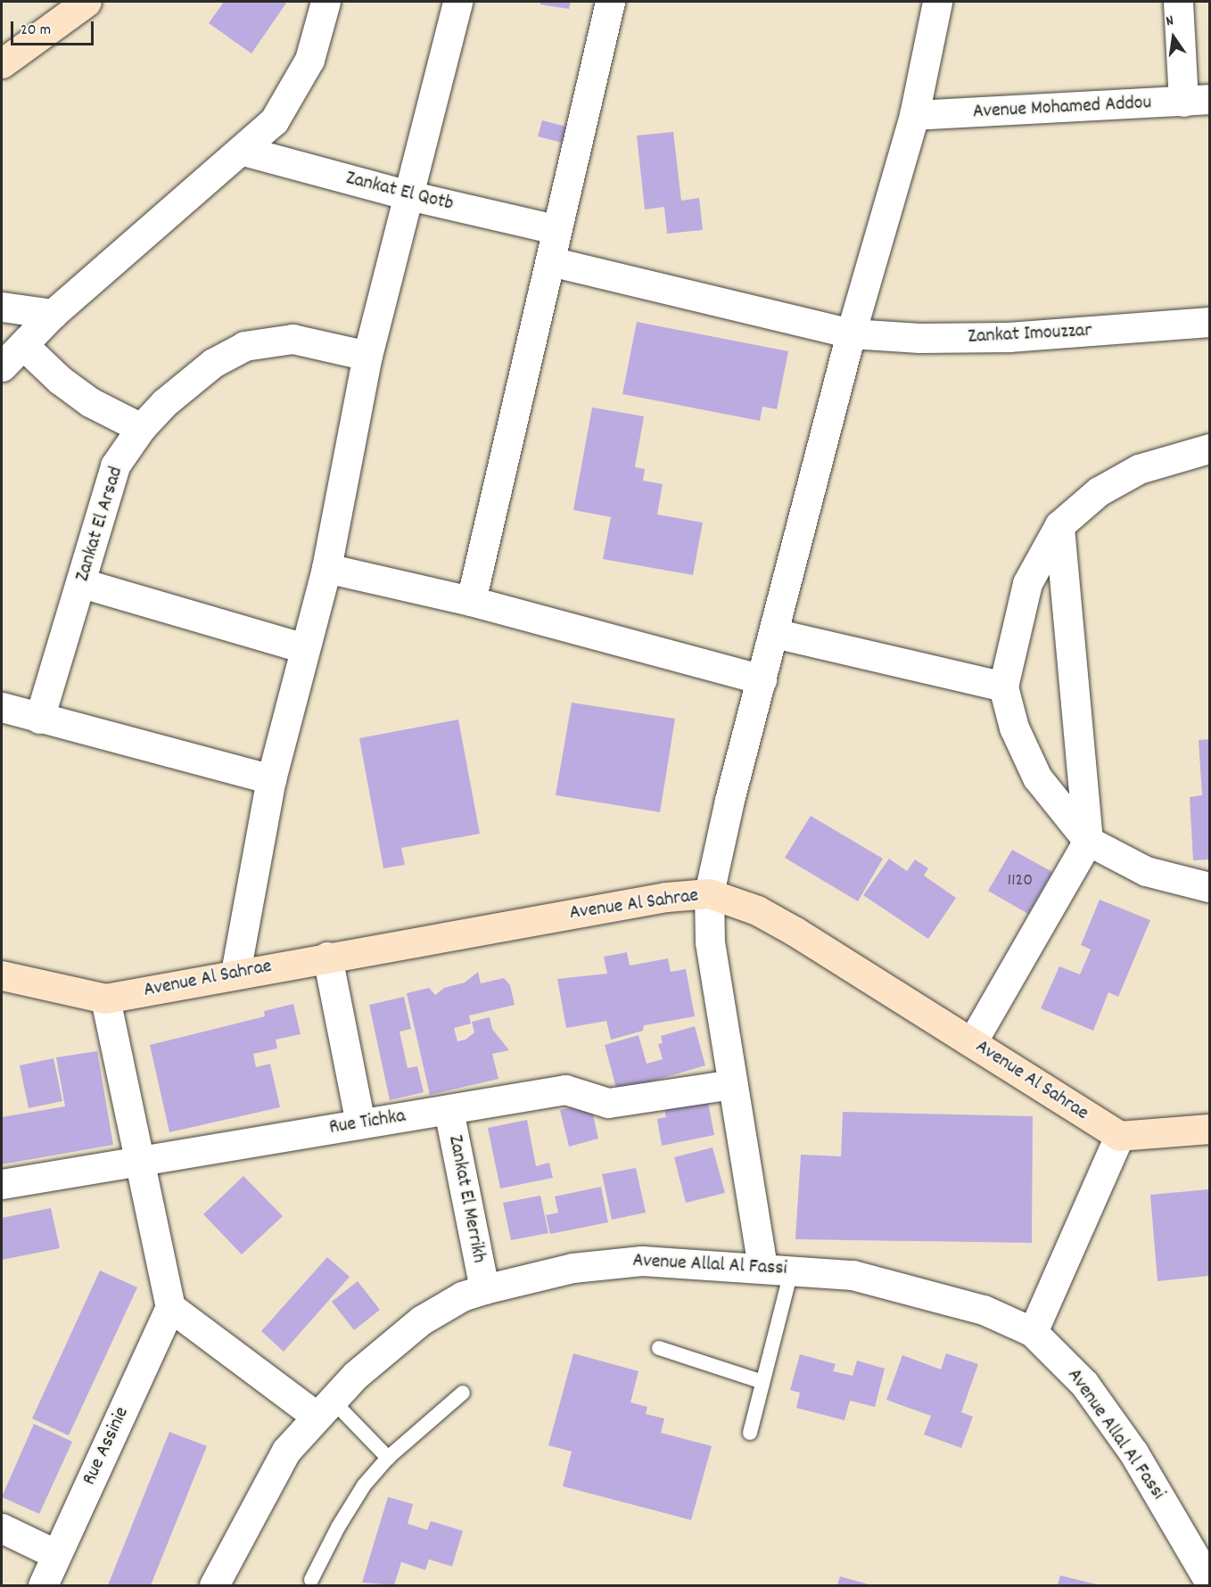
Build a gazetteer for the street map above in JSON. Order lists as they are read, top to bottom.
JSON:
{
  "streets": {
    "street": [
      "Avenue Mohamed Addou",
      "Zankat El Qotb",
      "Zankat Imouzzar",
      "Zankat El Arsad",
      "Avenue Al Sahrae",
      "Rue Tichka",
      "Zankat El Merrikh",
      "Avenue Allal Al Fassi",
      "Rue Assinie"
    ]
  },
  "crossings": [
    ["Rue Tichka", "Zankat El Merrikh"],
    ["Zankat El Merrikh", "Avenue Allal Al Fassi"]
  ],
  "house_numbers": ["1120"],
  "scale_bar": "20 m",
  "north": "top"
}
